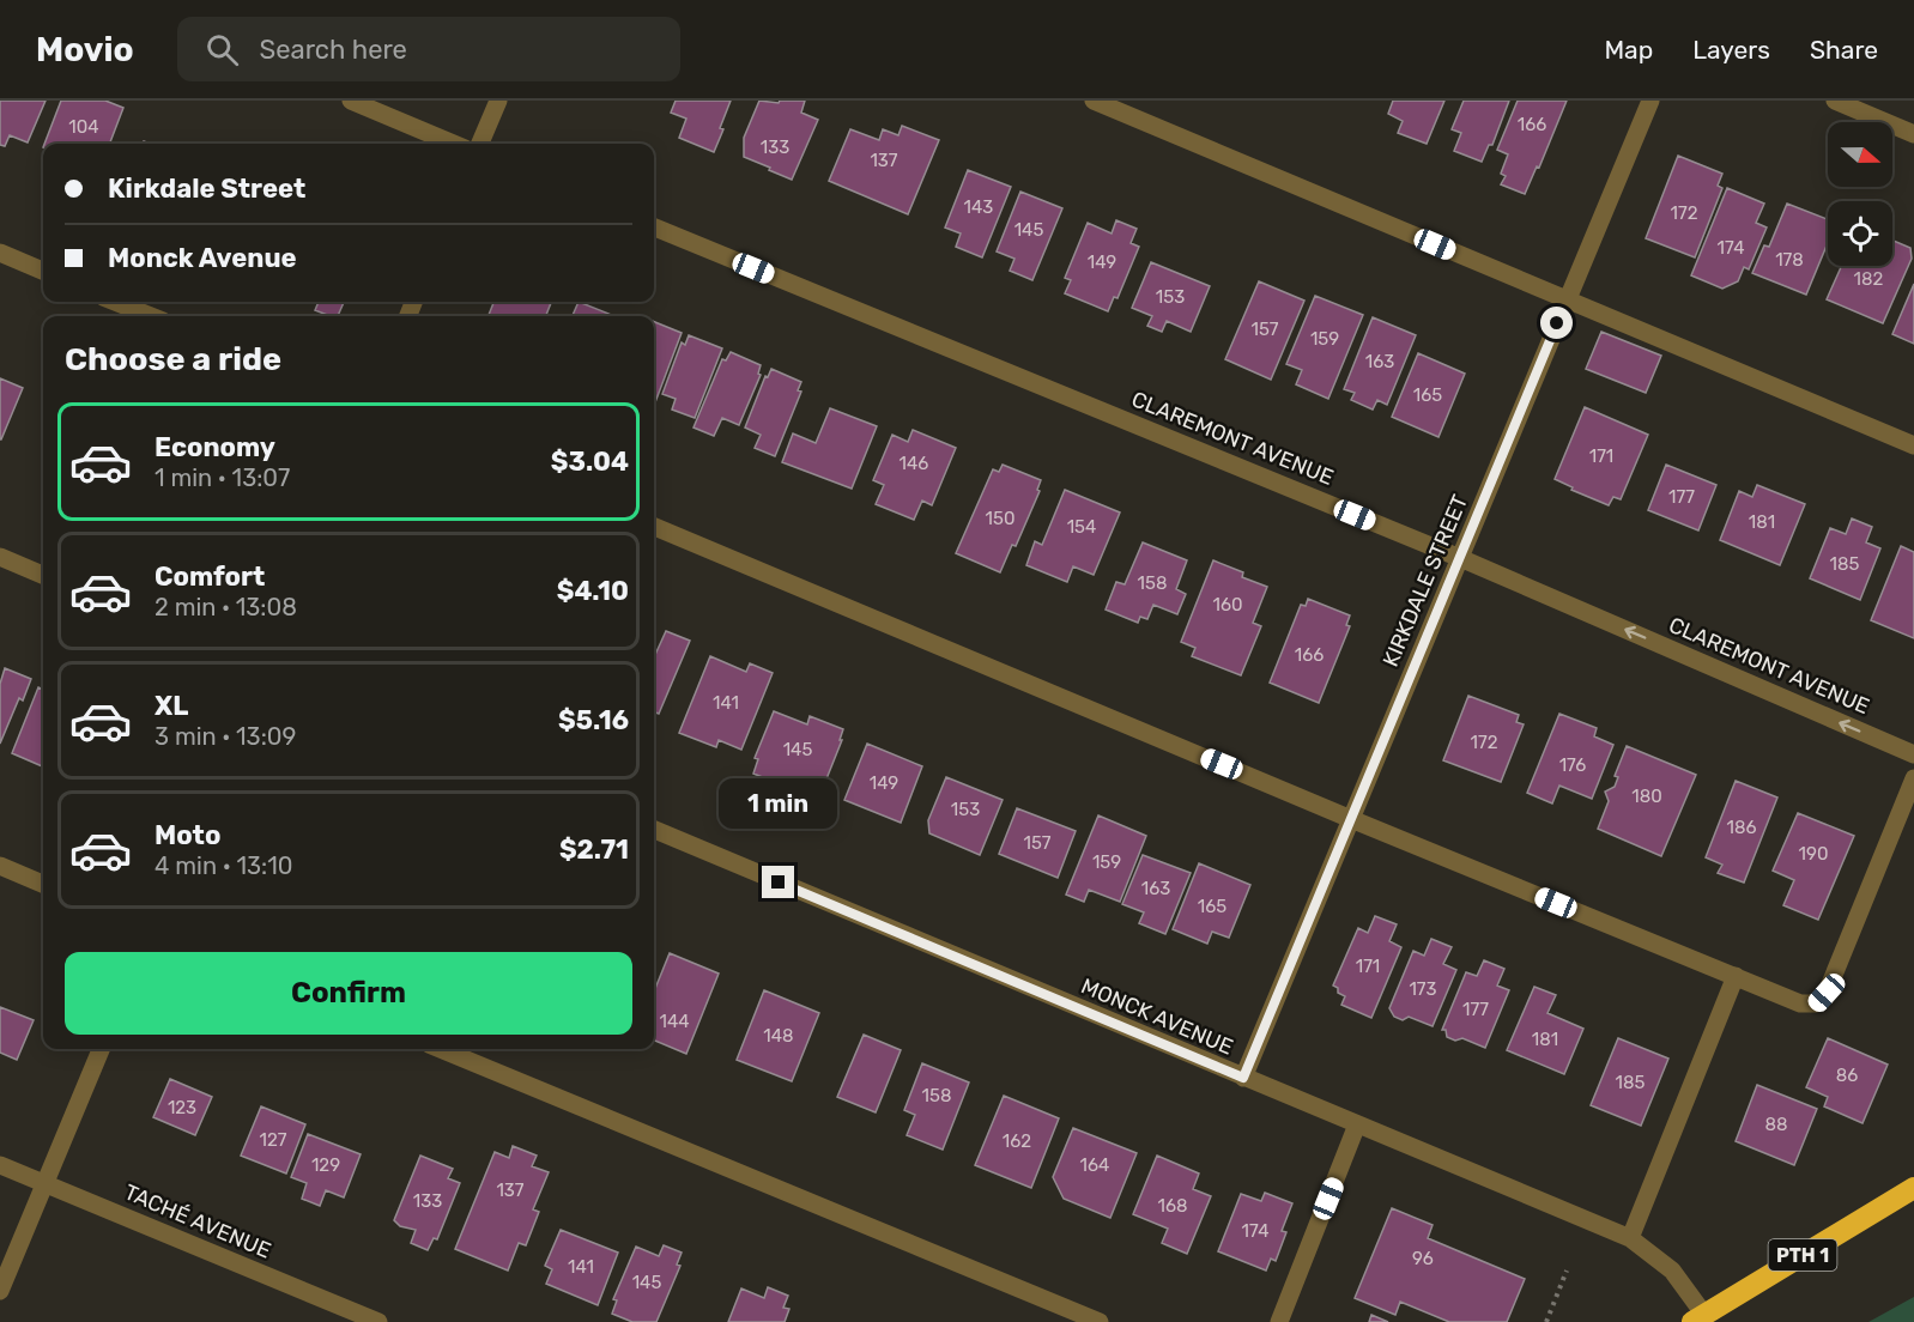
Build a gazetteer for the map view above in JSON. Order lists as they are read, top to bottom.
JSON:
{
  "streets": {
    "highway": ["PTH 1"],
    "street": [
      "CLAREMONT AVENUE",
      "KIRKDALE STREET",
      "MONCK AVENUE",
      "TACHÉ AVENUE"
    ]
  },
  "crossings": [
    ["CLAREMONT AVENUE", "KIRKDALE STREET"],
    ["KIRKDALE STREET", "MONCK AVENUE"],
    ["MONCK AVENUE", "PTH 1"]
  ],
  "one_way": ["CLAREMONT AVENUE"],
  "house_numbers": [
    "166",
    "104",
    "133",
    "137",
    "143",
    "172",
    "145",
    "174",
    "178",
    "149",
    "182",
    "153",
    "157",
    "159",
    "163",
    "165",
    "171",
    "146",
    "177",
    "150",
    "181",
    "154",
    "185",
    "158",
    "160",
    "166",
    "141",
    "172",
    "145",
    "176",
    "149",
    "180",
    "153",
    "186",
    "157",
    "190",
    "159",
    "163",
    "165",
    "171",
    "173",
    "177",
    "144",
    "148",
    "181",
    "86",
    "185",
    "158",
    "123",
    "88",
    "127",
    "162",
    "129",
    "164",
    "137",
    "133",
    "168",
    "174",
    "96",
    "141",
    "145"
  ],
  "north": "right",
  "page": {
    "header": "Movio",
    "search": "Search here",
    "nav": ["Map", "Layers", "Share"],
    "banner": ["Kirkdale Street", "Monck Avenue"],
    "heading": "Choose a ride",
    "list": [
      {
        "name": "Economy",
        "note": "1 min · 13:07",
        "value": "$3.04"
      },
      {
        "name": "Comfort",
        "note": "2 min · 13:08",
        "value": "$4.10"
      },
      {
        "name": "XL",
        "note": "3 min · 13:09",
        "value": "$5.16"
      },
      {
        "name": "Moto",
        "note": "4 min · 13:10",
        "value": "$2.71"
      }
    ],
    "bubble": "1 min",
    "buttons": "Confirm"
  }
}
